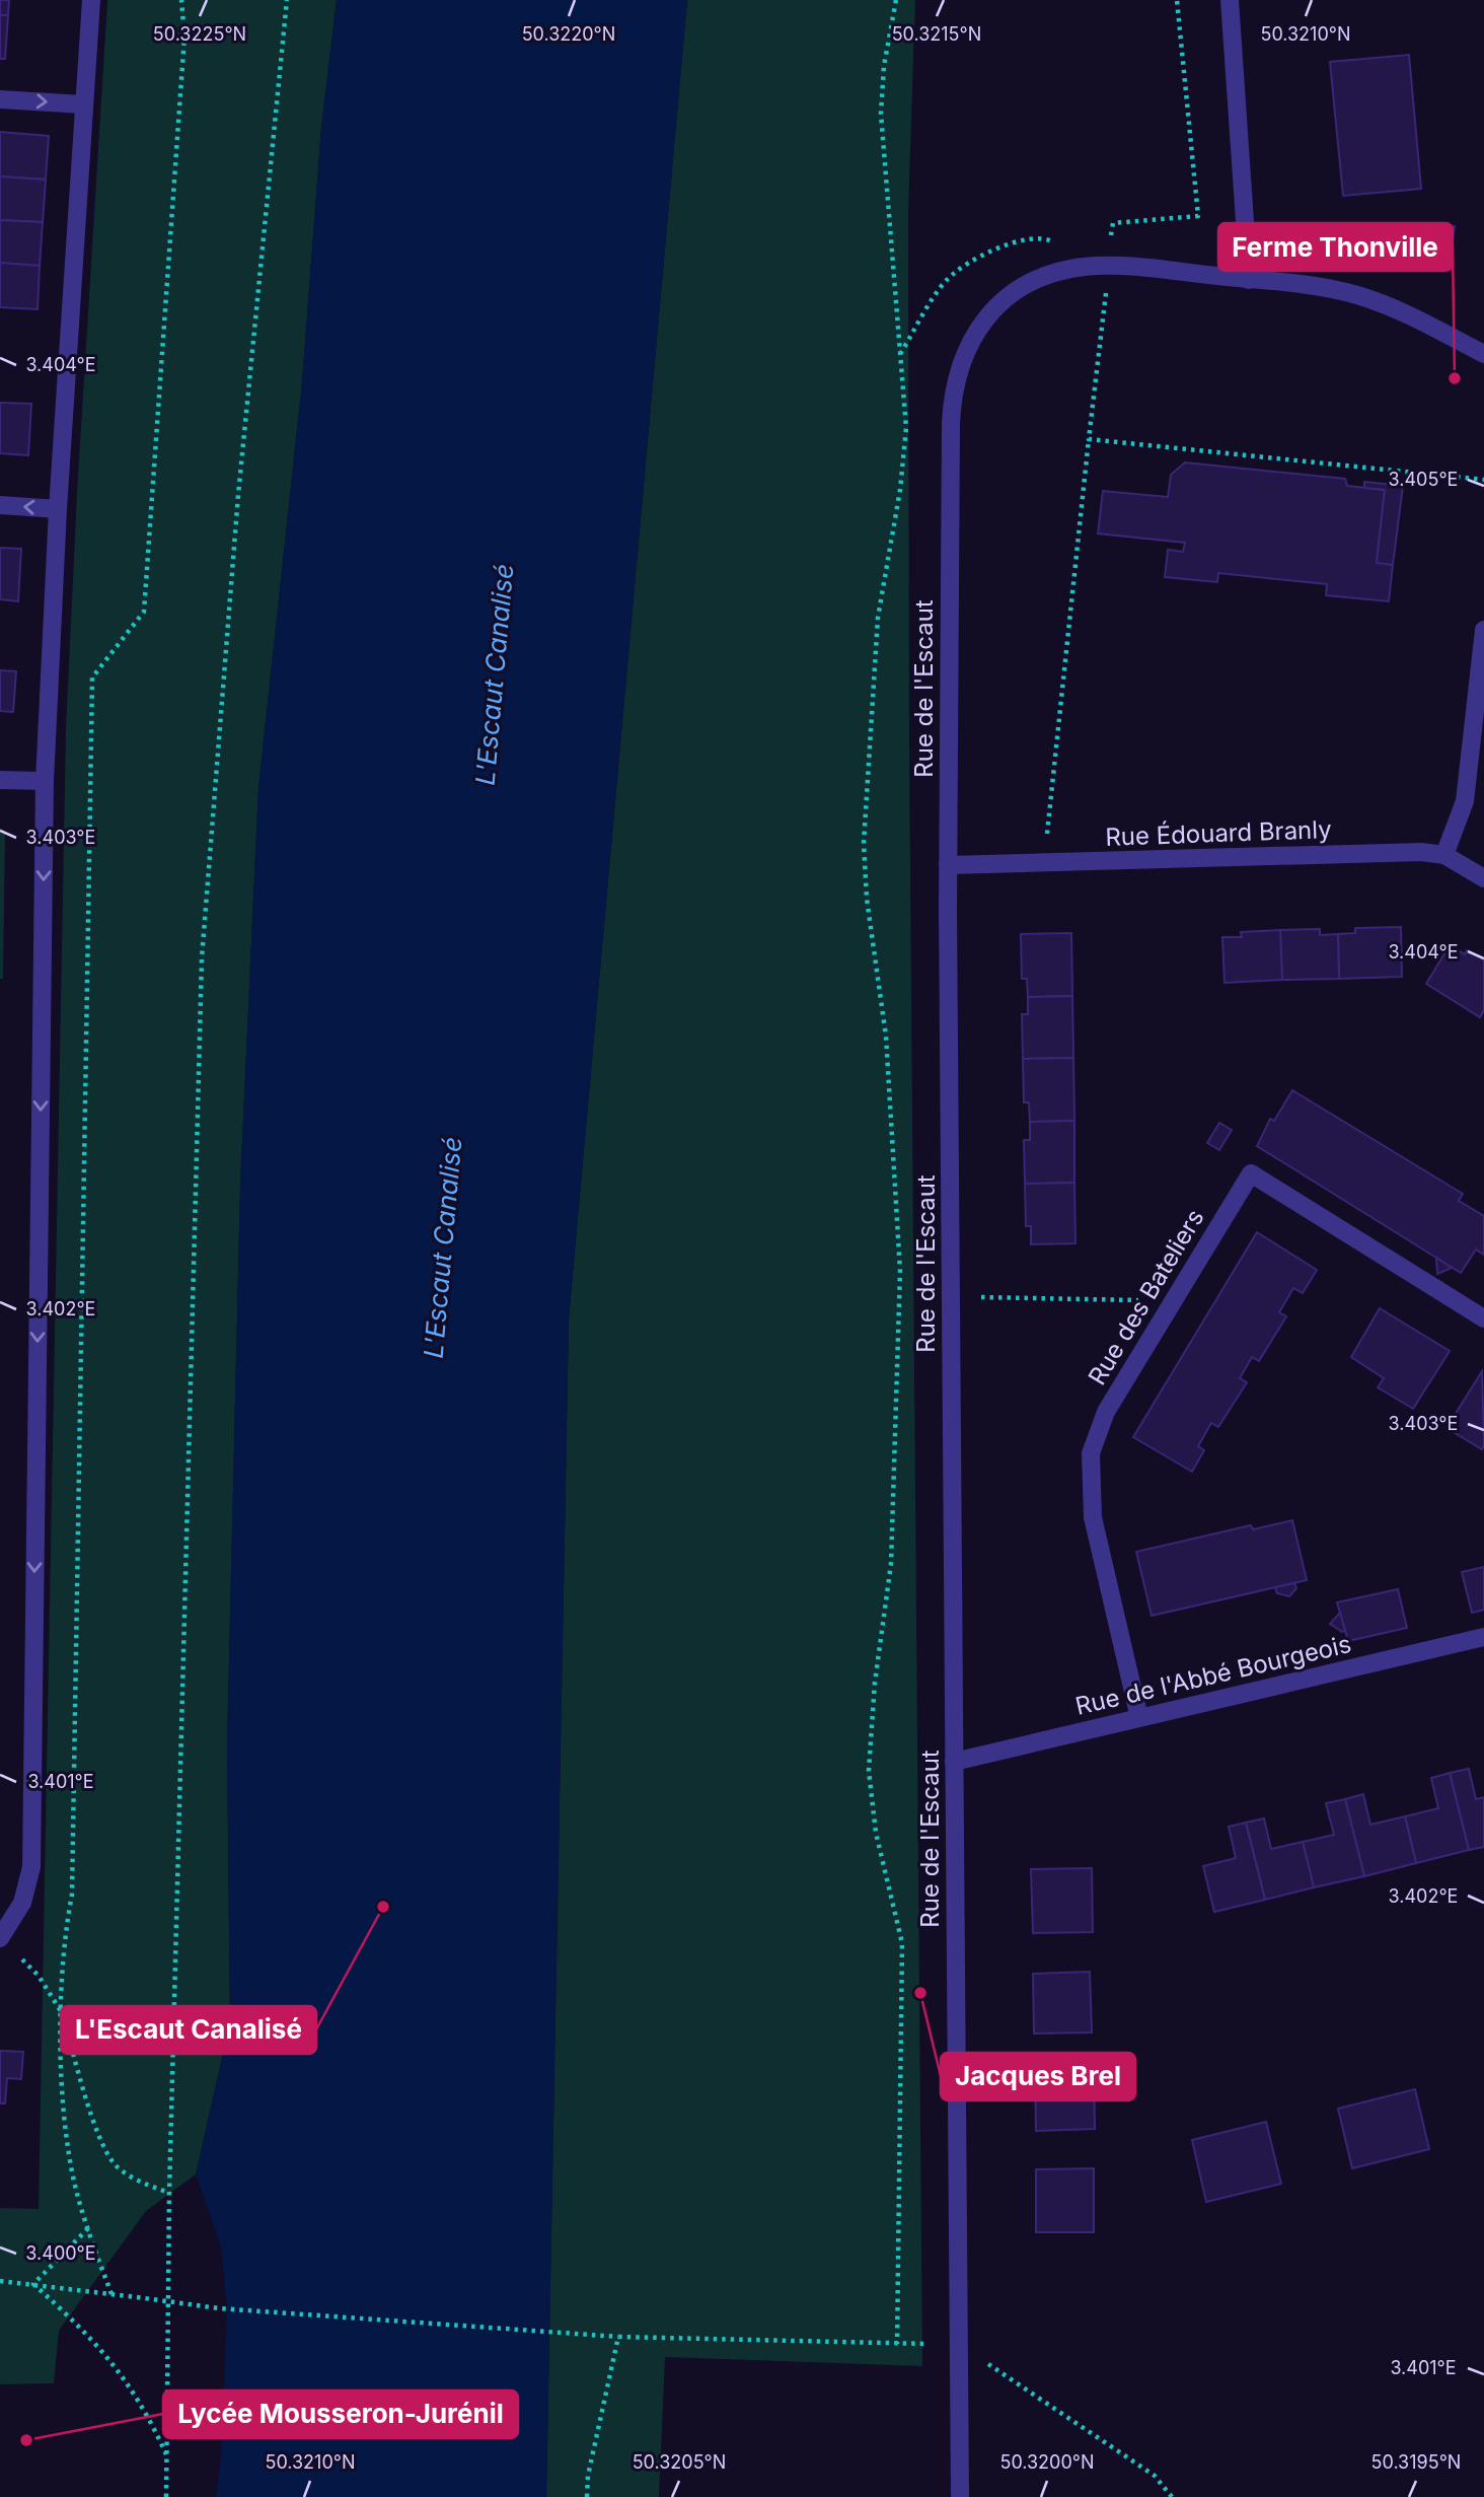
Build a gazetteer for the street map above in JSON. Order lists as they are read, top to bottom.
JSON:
{
  "streets": {
    "street": [
      "Rue de l'Escaut",
      "Rue Édouard Branly",
      "Rue des Bateliers",
      "Rue de l'Abbé Bourgeois"
    ]
  },
  "crossings": [
    ["Rue de l'Escaut", "Rue Édouard Branly"],
    ["Rue de l'Escaut", "Rue de l'Abbé Bourgeois"],
    ["Rue des Bateliers", "Rue de l'Abbé Bourgeois"]
  ],
  "water": ["L'Escaut Canalisé"],
  "places": [
    "Ferme Thonville",
    "L'Escaut Canalisé",
    "Jacques Brel",
    "Lycée Mousseron-Jurénil"
  ],
  "coordinates": [
    "50.3215°N",
    "50.3225°N",
    "50.3220°N",
    "50.3210°N",
    "3.404°E",
    "3.405°E",
    "3.403°E",
    "3.402°E",
    "3.401°E",
    "3.400°E",
    "50.3205°N",
    "50.3200°N",
    "50.3195°N"
  ]
}
